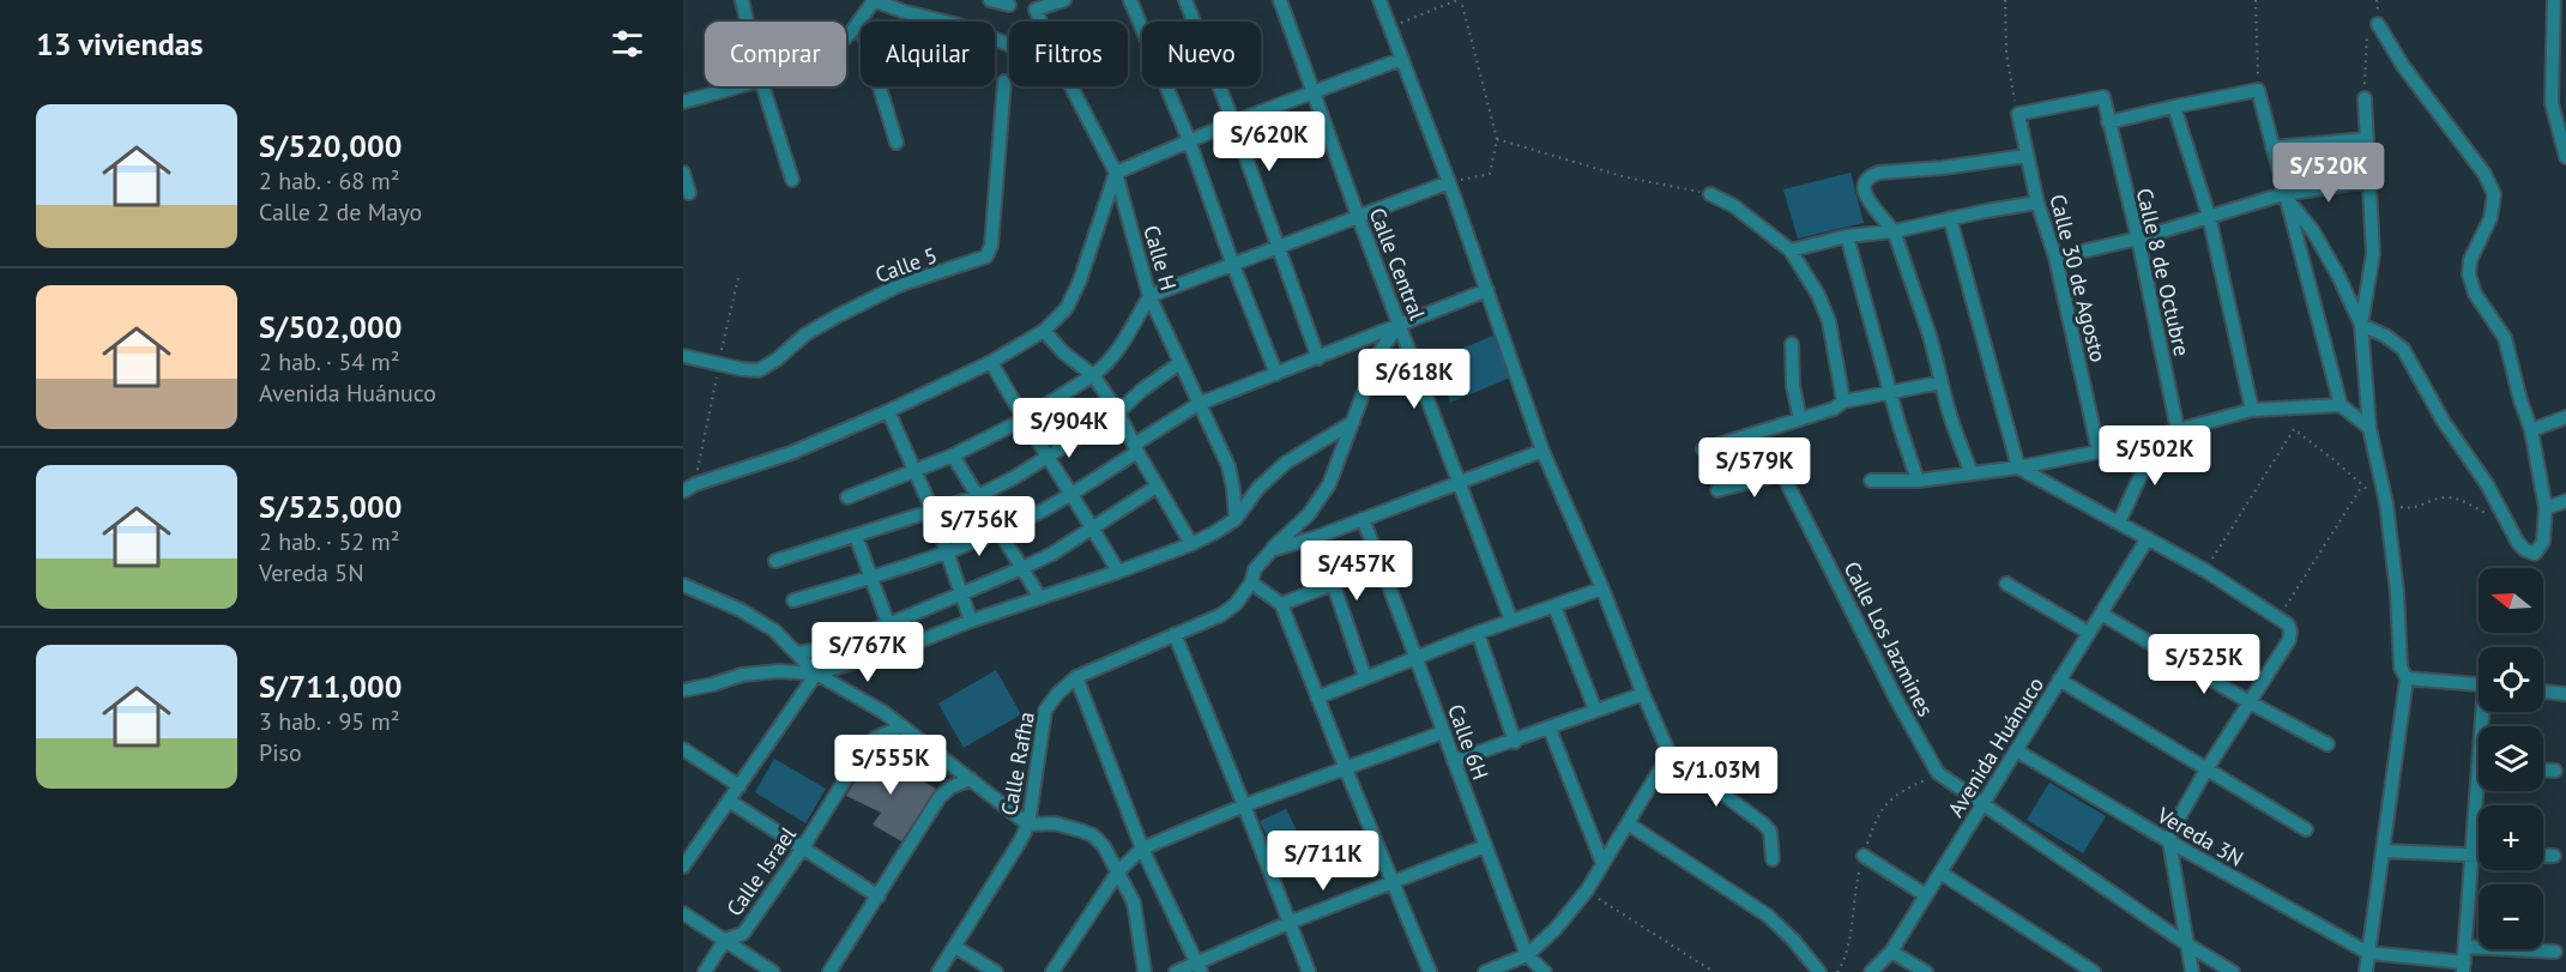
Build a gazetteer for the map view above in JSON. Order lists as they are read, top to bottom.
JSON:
{
  "streets": {
    "street": [
      "Calle H",
      "Calle Central",
      "Calle 5",
      "Calle 8 de Octubre",
      "Calle 30 de Agosto",
      "Calle Los Jazmines",
      "Calle 6H",
      "Avenida Huánuco",
      "Calle Rafha",
      "Vereda 3N",
      "Calle Israel"
    ]
  },
  "crossings": [
    ["Calle 8 de Octubre", "Calle 30 de Agosto"],
    ["Calle Los Jazmines", "Avenida Huánuco"],
    ["Avenida Huánuco", "Vereda 3N"]
  ],
  "north": "left",
  "page": {
    "heading": "13 viviendas",
    "chip": [
      "Comprar",
      "Alquilar",
      "Filtros",
      "Nuevo"
    ],
    "list": [
      {
        "name": "S/520,000",
        "note": "2 hab. · 68 m² · Calle 2 de Mayo"
      },
      {
        "name": "S/502,000",
        "note": "2 hab. · 54 m² · Avenida Huánuco"
      },
      {
        "name": "S/525,000",
        "note": "2 hab. · 52 m² · Vereda 5N"
      },
      {
        "name": "S/711,000",
        "note": "3 hab. · 95 m² · Piso"
      }
    ],
    "price": [
      "S/620K",
      "S/520K",
      "S/618K",
      "S/904K",
      "S/502K",
      "S/579K",
      "S/756K",
      "S/457K",
      "S/767K",
      "S/525K",
      "S/555K",
      "S/1.03M",
      "S/711K"
    ],
    "map_buttons": ["+", "−"]
  }
}
